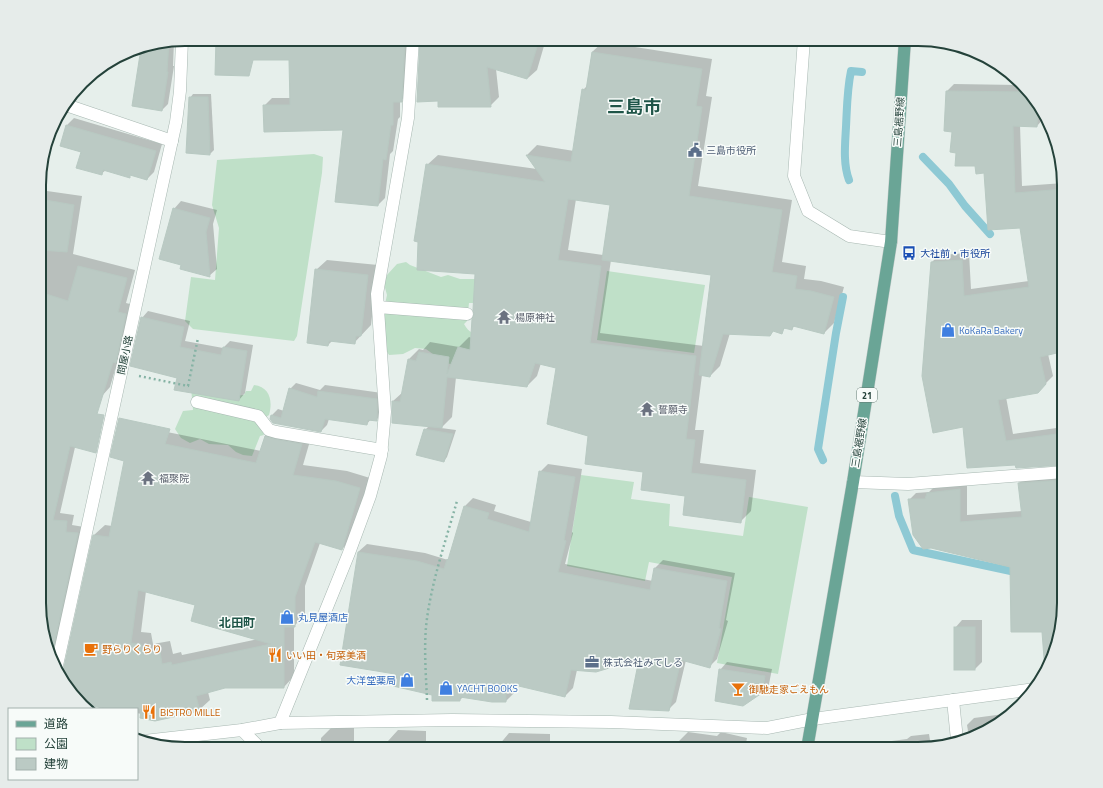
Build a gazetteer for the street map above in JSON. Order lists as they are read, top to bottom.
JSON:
{
  "streets": {
    "main road": ["三島裾野線", "21"],
    "street": ["問屋小路"]
  },
  "districts": ["三島市", "北田町"],
  "places": {
    "public building": ["三島市役所"],
    "bus stop": ["大社前・市役所"],
    "temple": ["楊原神社", "誓願寺", "福聚院"],
    "shop": [
      "KoKaRa Bakery",
      "丸見屋酒店",
      "大洋堂薬局",
      "YACHT BOOKS"
    ],
    "cafe": ["野らりくらり"],
    "restaurant": ["いい田・旬菜美酒", "BISTRO MILLE"],
    "office": ["株式会社みてしる"],
    "bar": ["御馳走家ごえもん"]
  },
  "legend": ["道路", "公園", "建物"]
}
